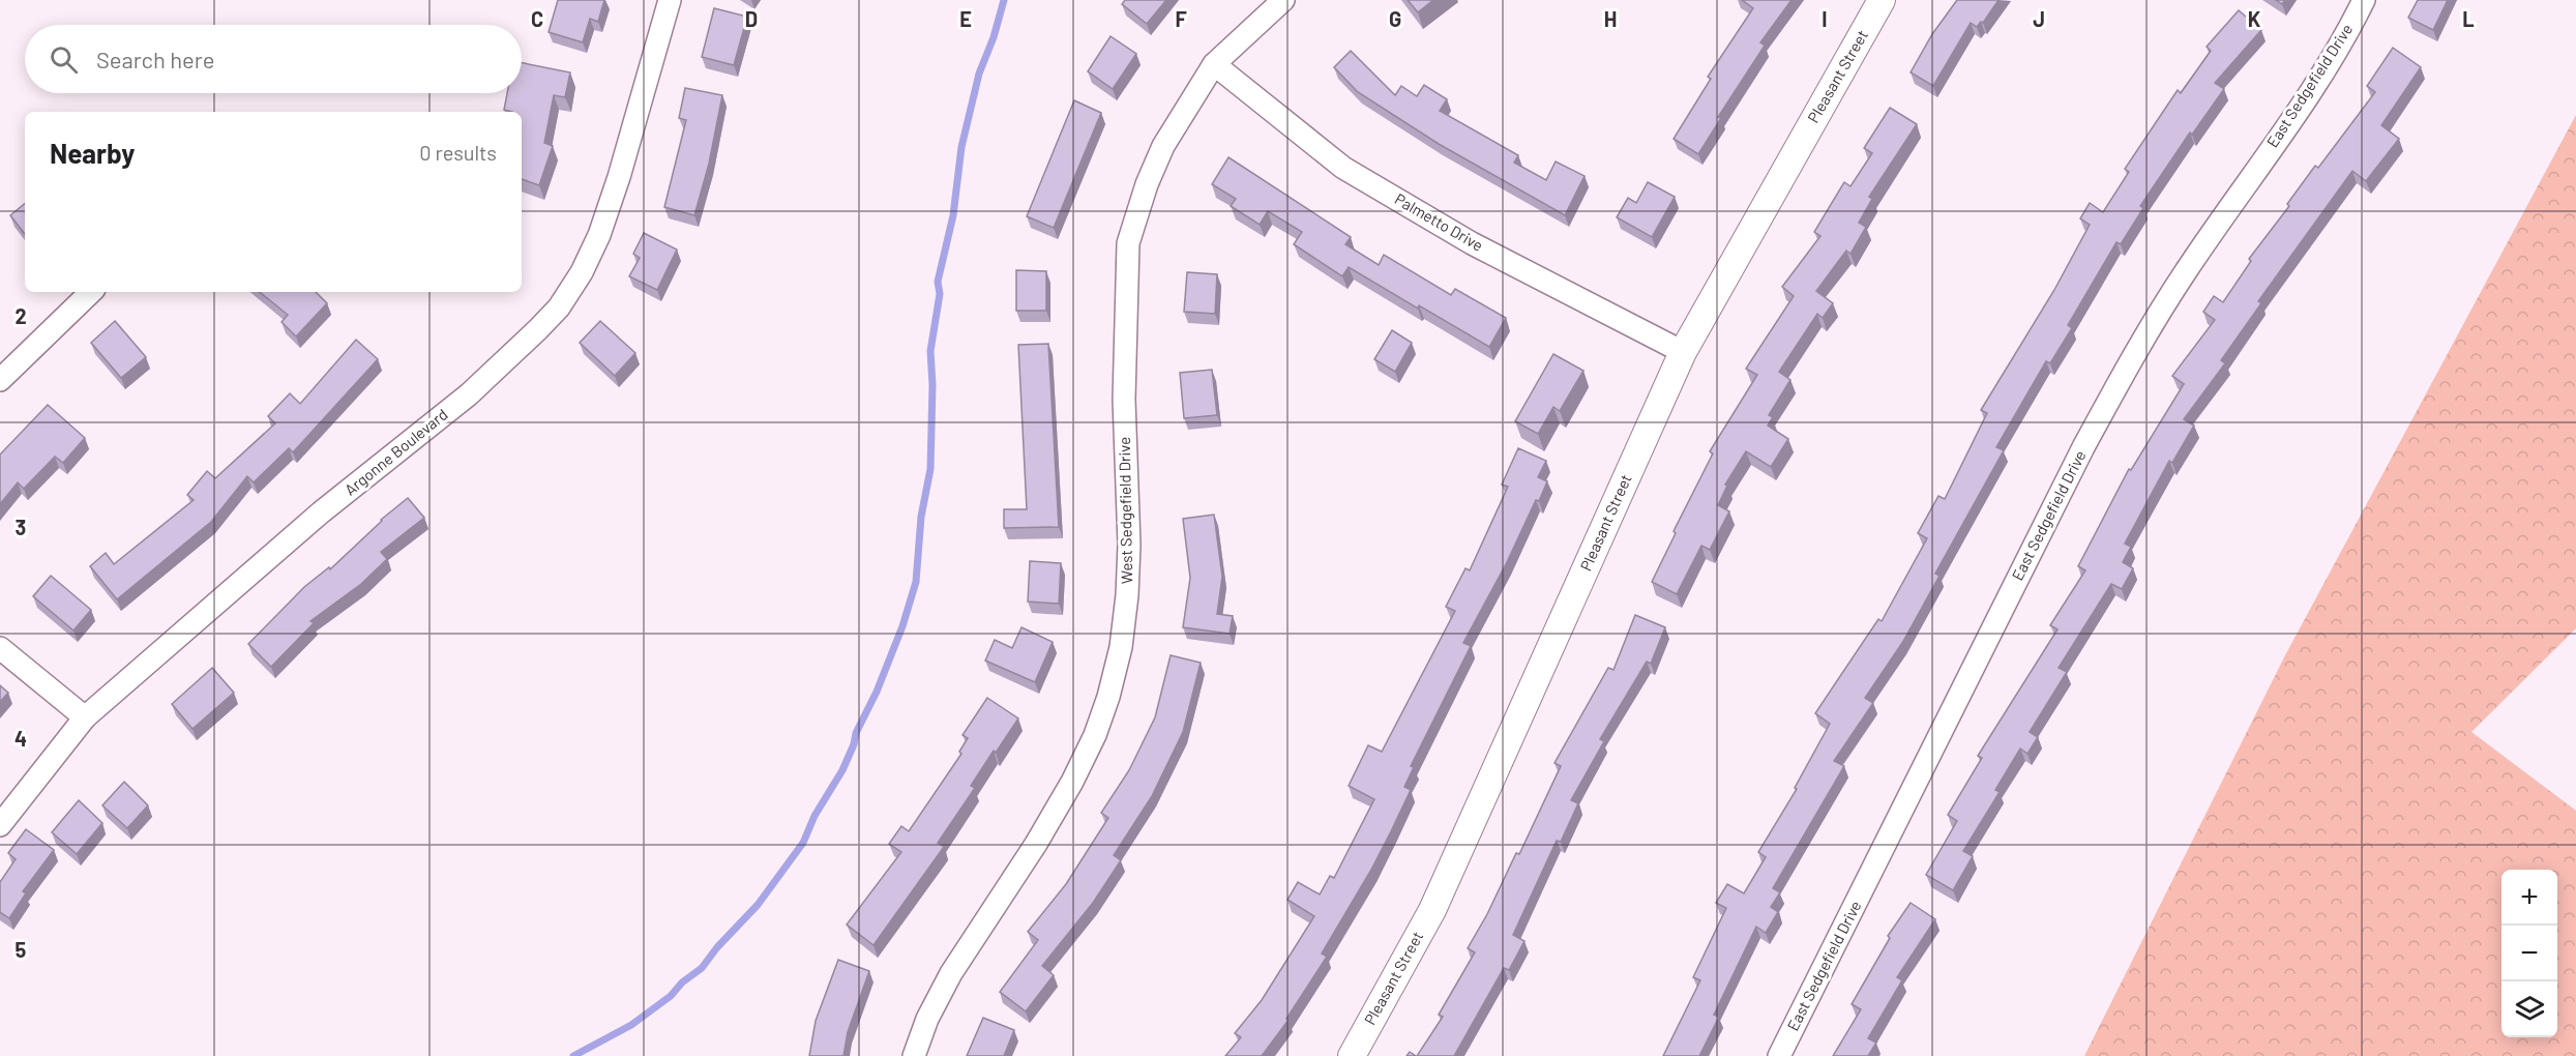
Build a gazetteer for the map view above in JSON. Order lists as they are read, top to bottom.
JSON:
{
  "streets": {
    "street": [
      "Pleasant Street",
      "East Sedgefield Drive",
      "Palmetto Drive",
      "Argonne Boulevard",
      "West Sedgefield Drive"
    ]
  },
  "crossings": [
    ["Pleasant Street", "Palmetto Drive"],
    ["Palmetto Drive", "West Sedgefield Drive"]
  ],
  "page": {
    "search": "Search here",
    "heading": ["Nearby", "0 results"],
    "map_buttons": ["+", "−"]
  },
  "grid": {
    "columns": [
      "C",
      "D",
      "E",
      "F",
      "G",
      "H",
      "I",
      "J",
      "K",
      "L"
    ],
    "rows": [
      "2",
      "3",
      "4",
      "5"
    ]
  }
}
